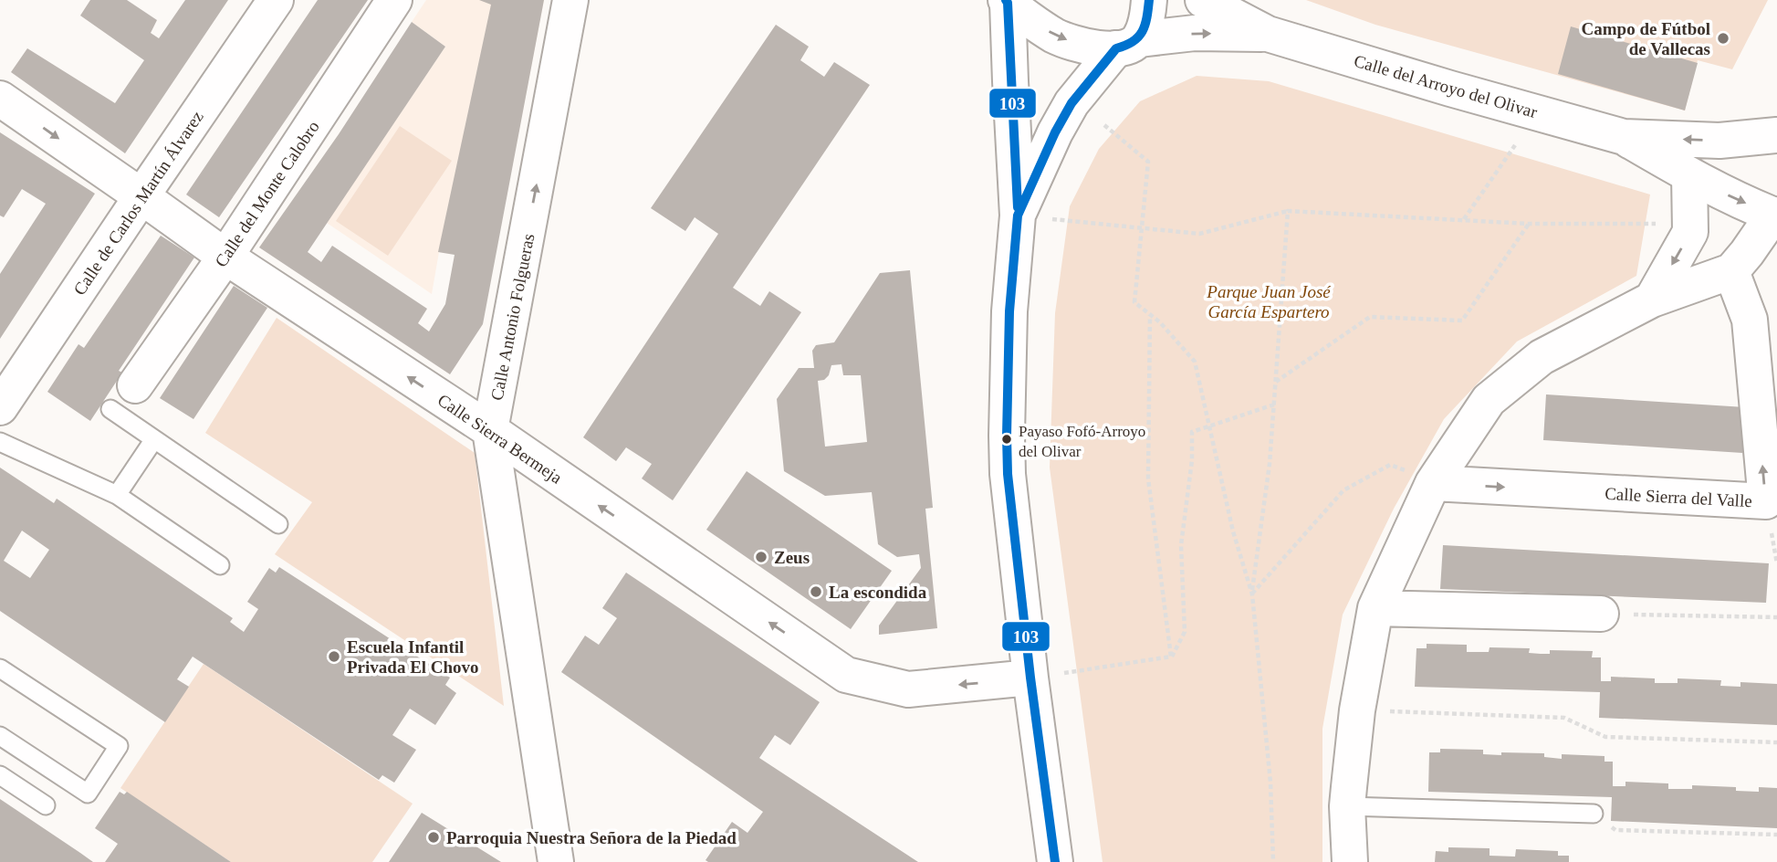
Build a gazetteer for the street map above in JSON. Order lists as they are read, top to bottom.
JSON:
{
  "streets": {
    "street": [
      "Calle del Arroyo del Olivar",
      "Calle del Monte Calobro",
      "Calle de Carlos Martín Álvarez",
      "Calle Antonio Folgueras",
      "Calle Sierra Bermeja",
      "Calle Sierra del Valle"
    ]
  },
  "crossings": [
    ["Calle del Monte Calobro", "Calle Sierra Bermeja"],
    ["Calle de Carlos Martín Álvarez", "Calle Sierra Bermeja"],
    ["Calle Antonio Folgueras", "Calle Sierra Bermeja"]
  ],
  "one_way": ["Calle Antonio Folgueras"],
  "parks": ["Parque Juan José García Espartero"],
  "places": [
    "Campo de Fútbol de Vallecas",
    "Payaso Fofó-Arroyo del Olivar",
    "Zeus",
    "La escondida",
    "Escuela Infantil Privada El Chovo",
    "Parroquia Nuestra Señora de la Piedad"
  ],
  "lines": ["transit line 103"]
}
